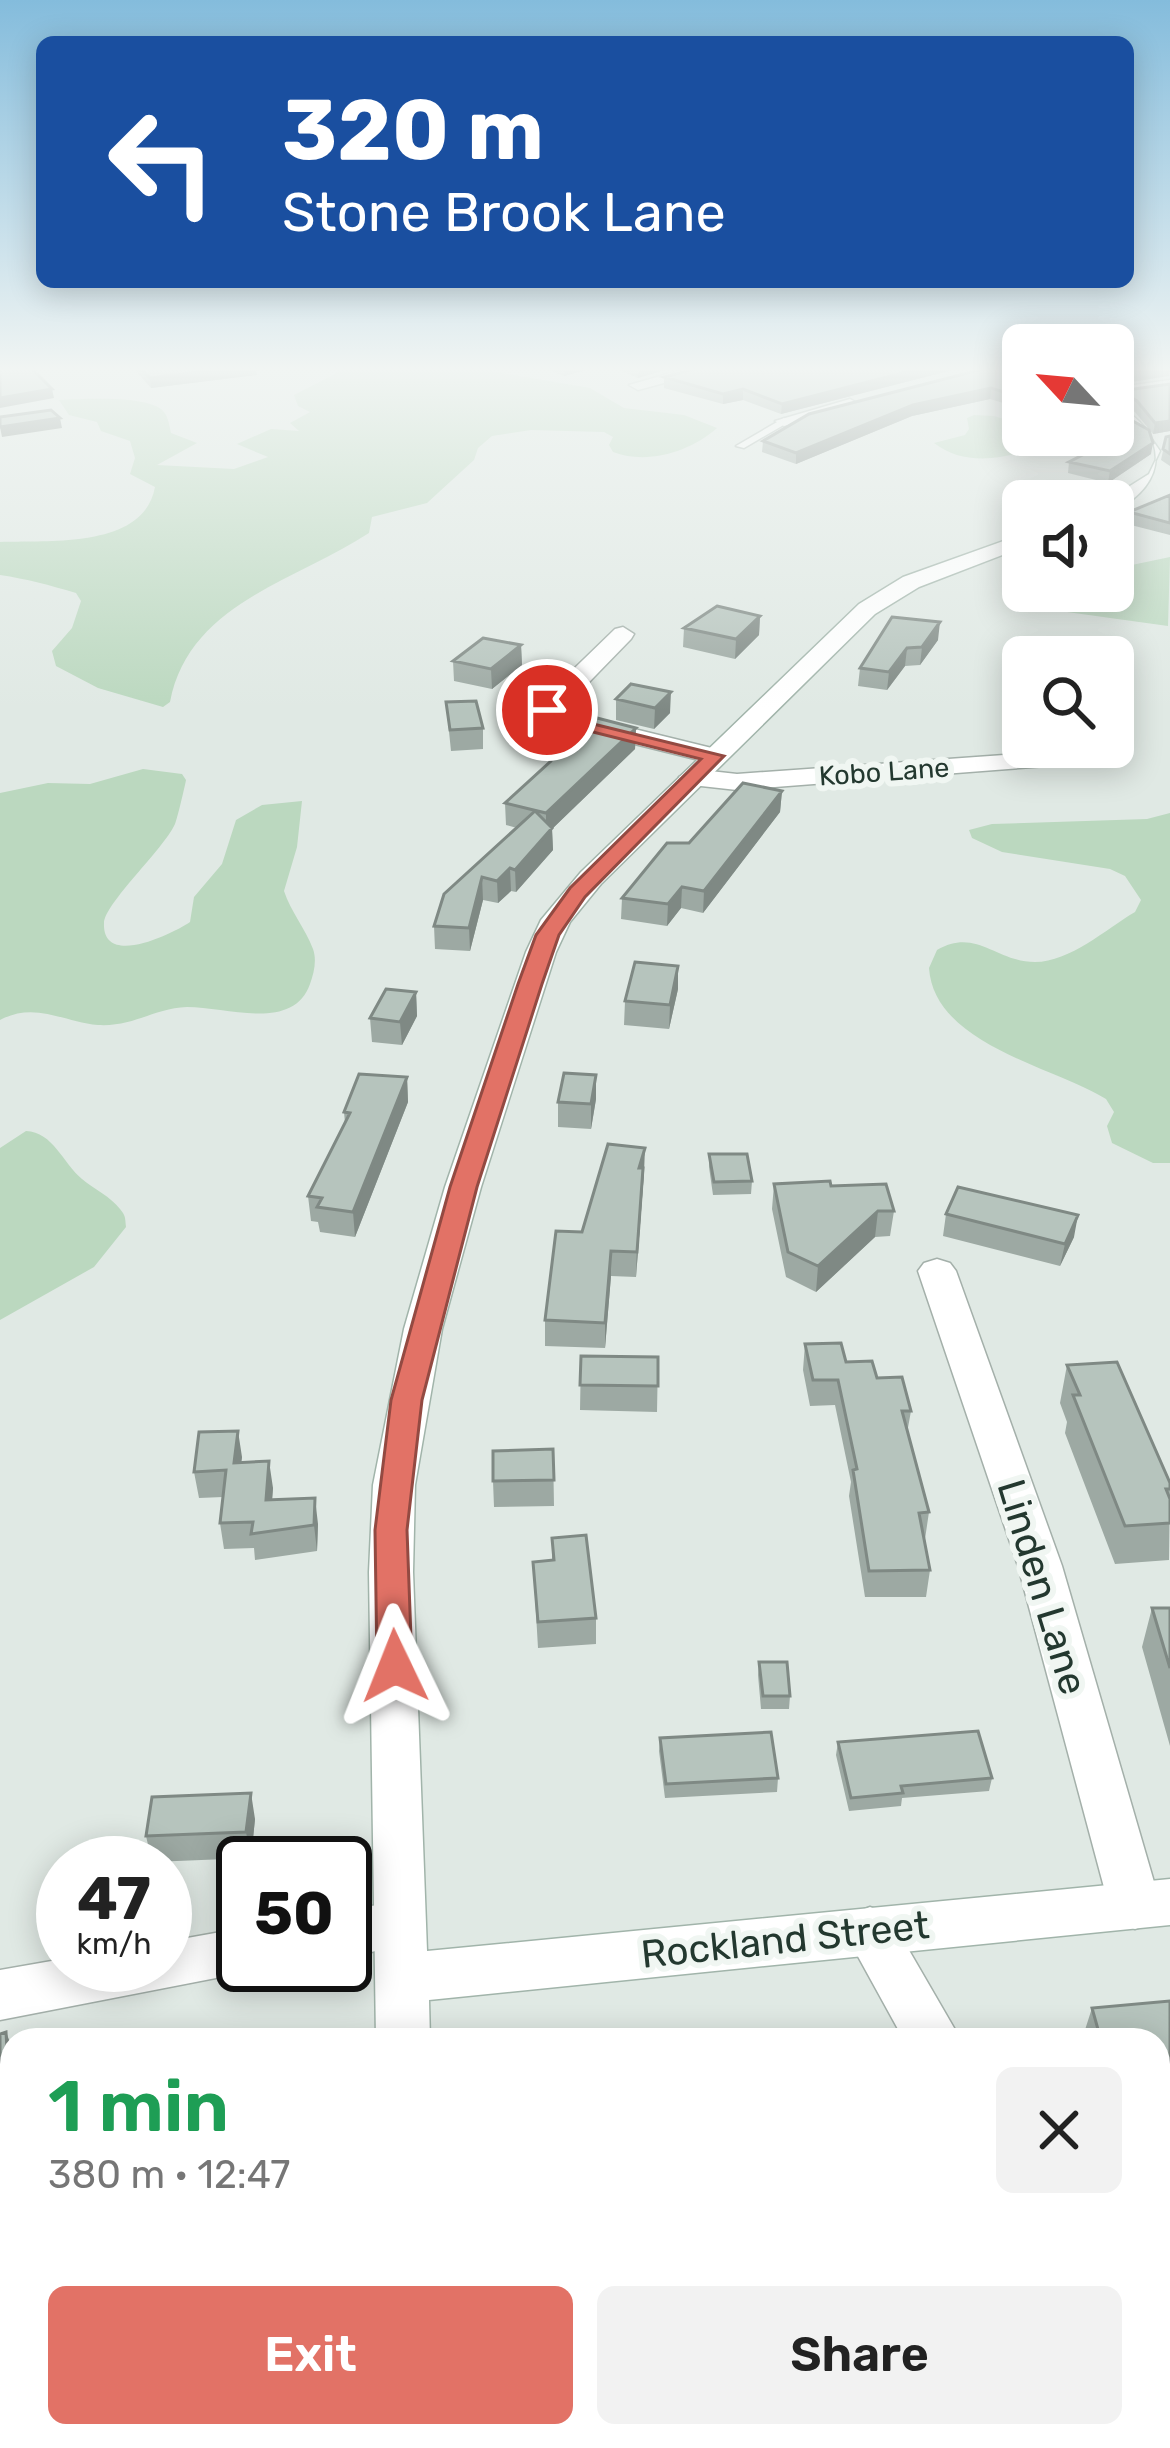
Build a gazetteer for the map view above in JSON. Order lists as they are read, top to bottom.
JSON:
{
  "streets": {
    "main road": ["Kobo Lane", "Linden Lane", "Rockland Street"]
  },
  "crossings": [
    ["Linden Lane", "Rockland Street"]
  ],
  "north": "top left",
  "page": {
    "turn": ["320 m", "Stone Brook Lane"],
    "speed": "47 km/h",
    "limit": "50",
    "heading": ["1 min", "380 m · 12:47"],
    "buttons": ["Exit", "Share"]
  }
}
